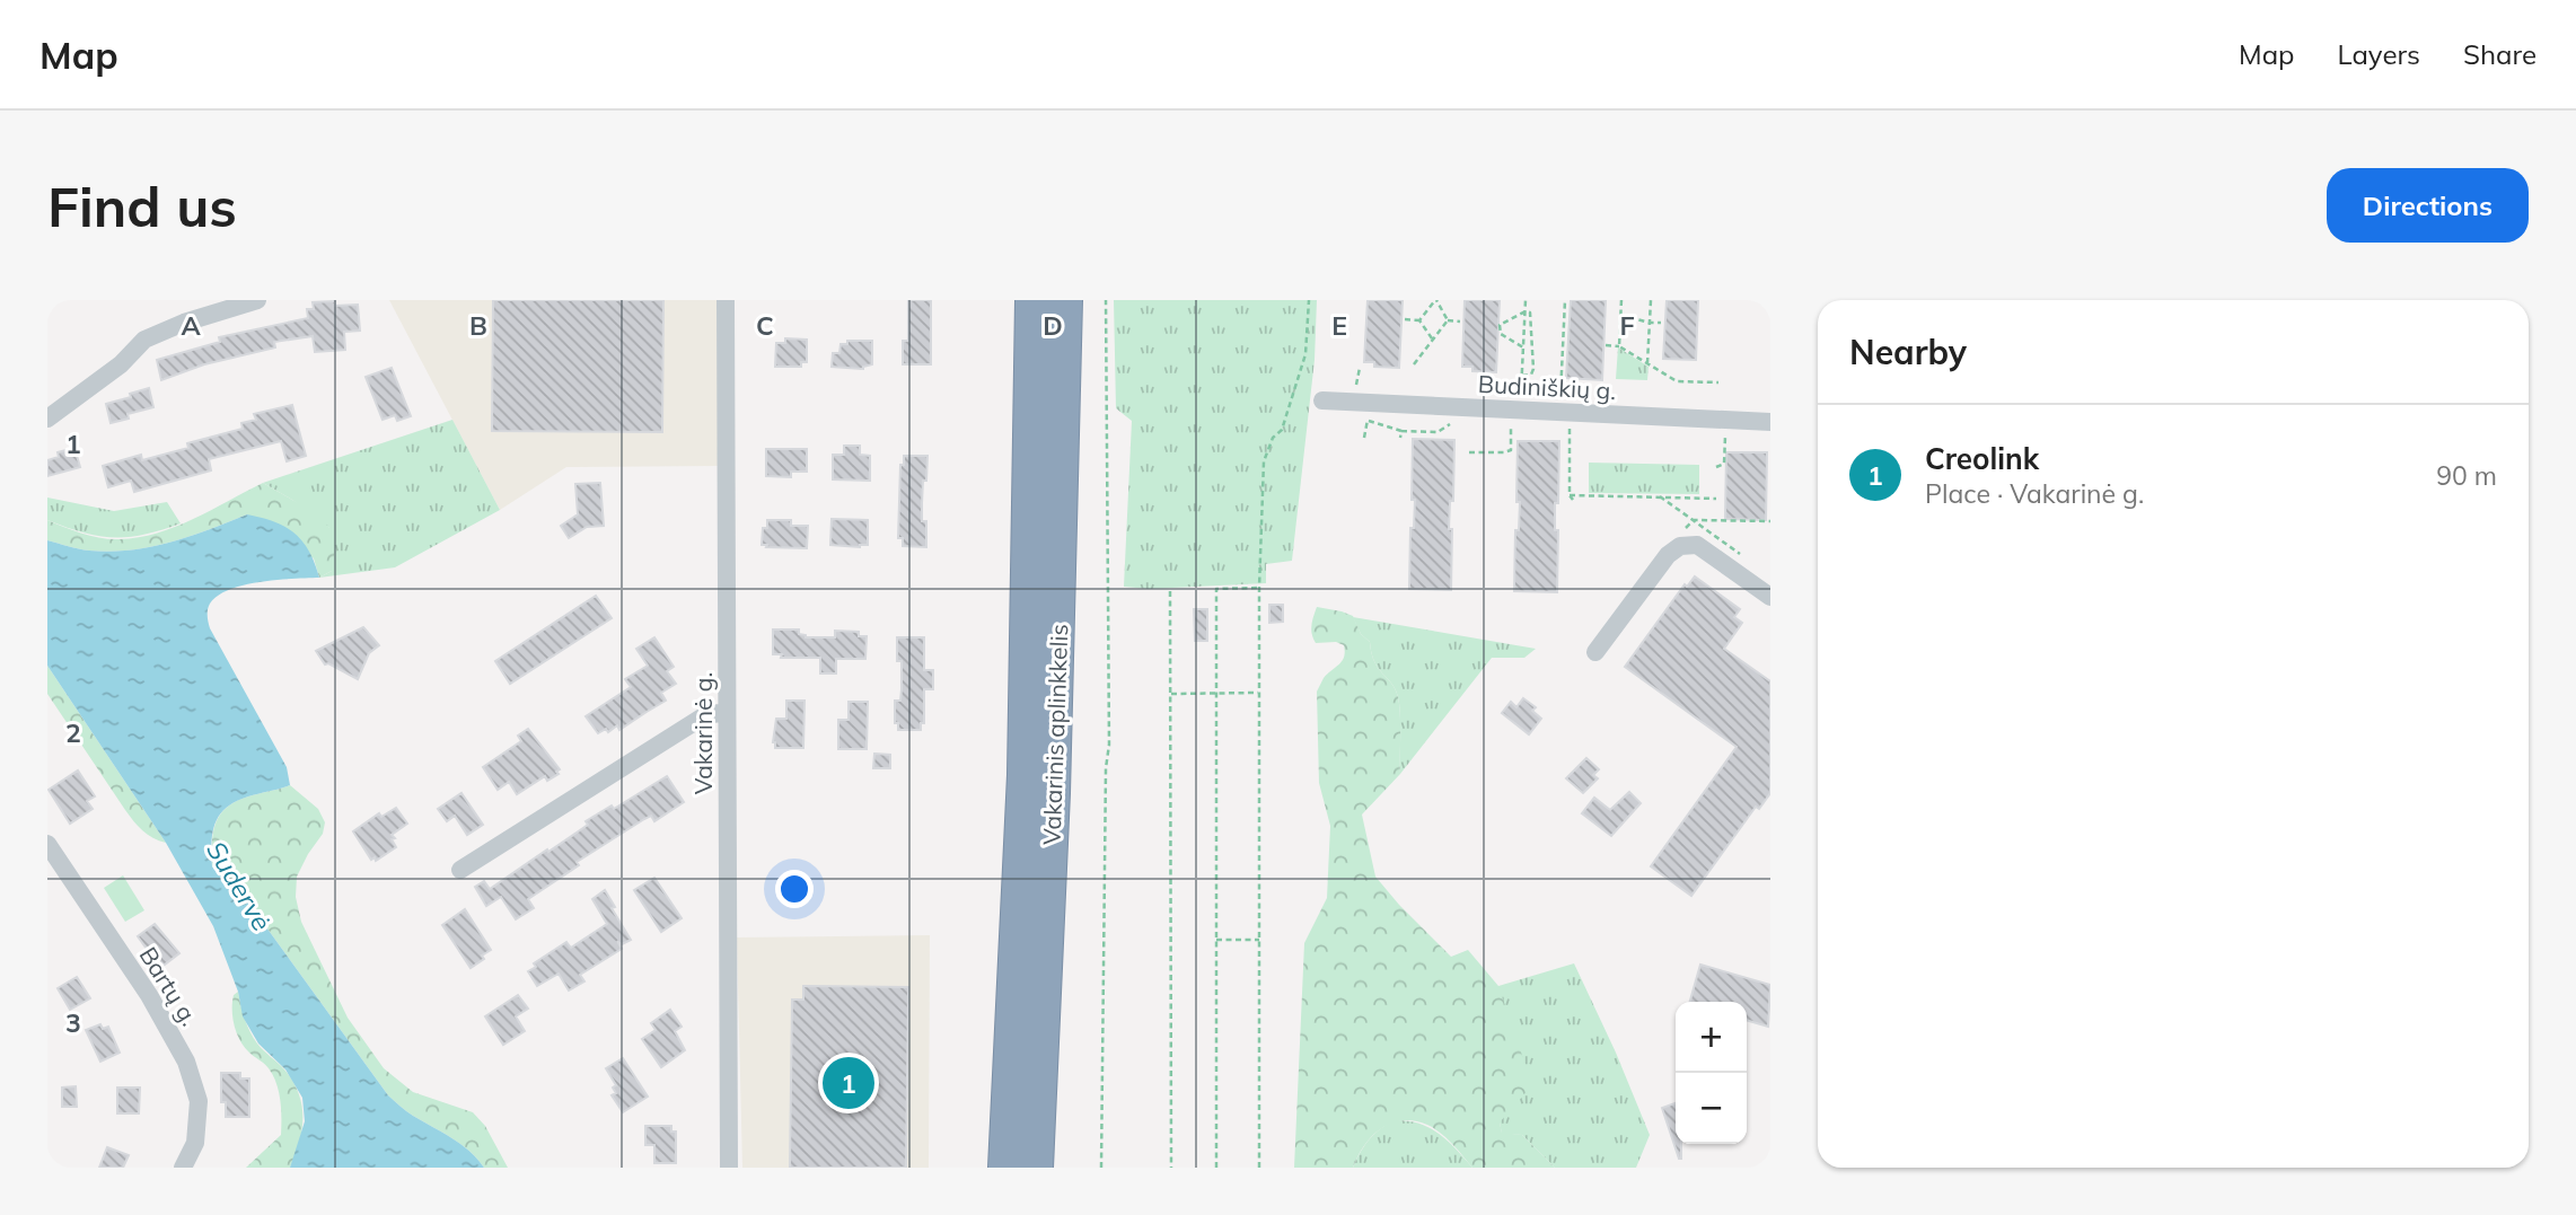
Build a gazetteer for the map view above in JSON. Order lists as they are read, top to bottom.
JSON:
{
  "streets": {
    "highway": ["Vakarinis aplinkkelis"],
    "street": ["Budiniškių g.", "Vakarinė g.", "Bartų g."]
  },
  "water": ["Sudervė"],
  "page": {
    "header": "Map",
    "nav": ["Map", "Layers", "Share"],
    "buttons": "Directions",
    "title": "Find us",
    "heading": "Nearby",
    "list": [
      {
        "mark": "1",
        "name": "Creolink",
        "note": "Place · Vakarinė g.",
        "value": "90 m"
      }
    ],
    "map_buttons": ["+", "−"],
    "pins": "1"
  },
  "grid": {
    "columns": [
      "A",
      "B",
      "C",
      "D",
      "E",
      "F"
    ],
    "rows": ["1", "2", "3"]
  }
}
